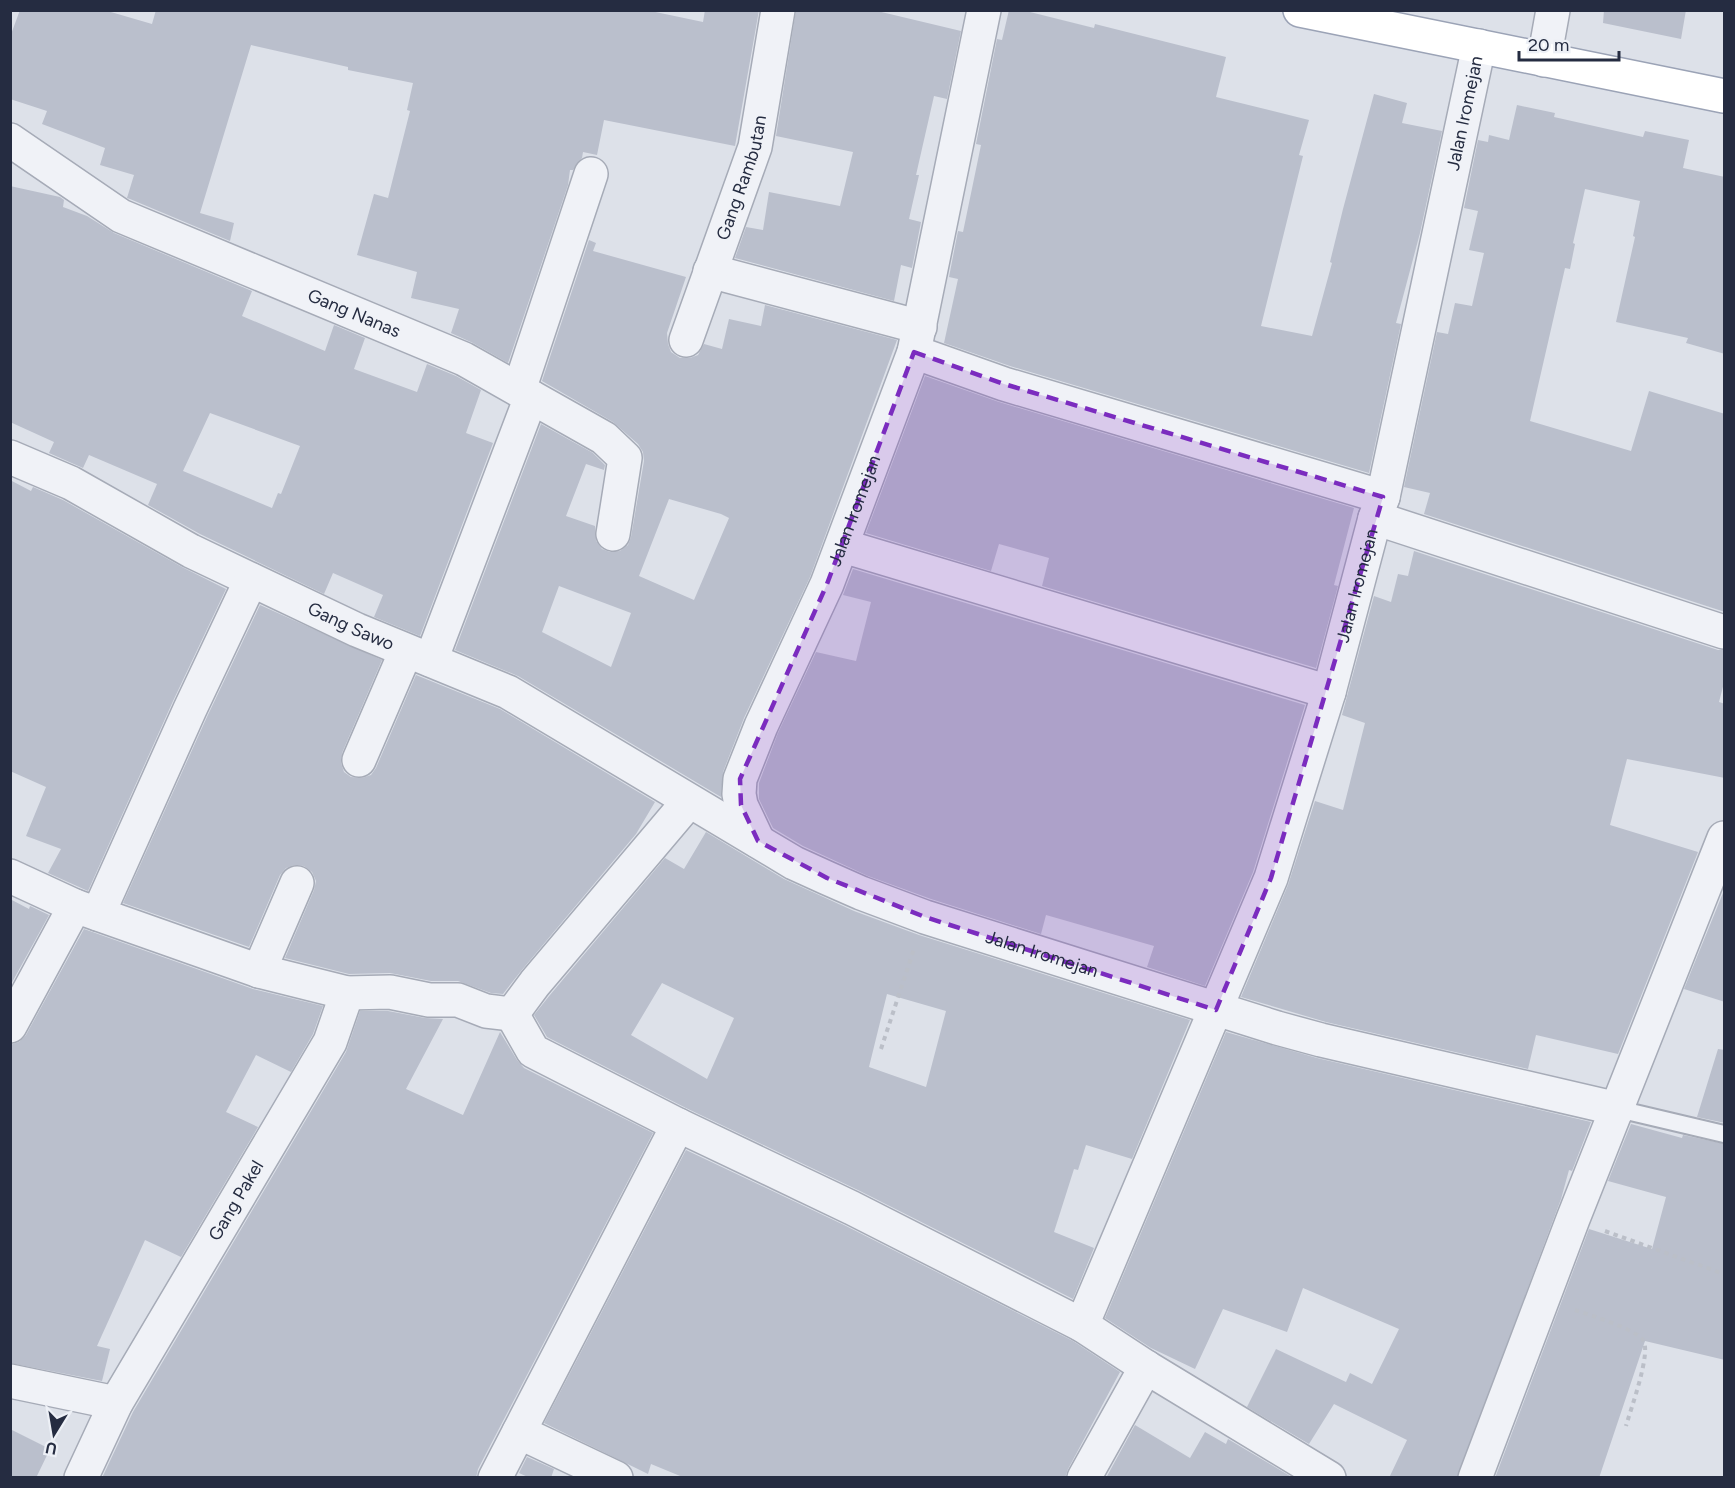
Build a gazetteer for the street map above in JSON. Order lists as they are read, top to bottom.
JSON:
{
  "streets": {
    "street": [
      "Jalan Iromejan",
      "Gang Rambutan",
      "Gang Nanas",
      "Gang Sawo",
      "Gang Pakel"
    ]
  },
  "crossings": [
    ["Jalan Iromejan", "Gang Sawo"]
  ],
  "scale_bar": "20 m",
  "north": "bottom"
}
